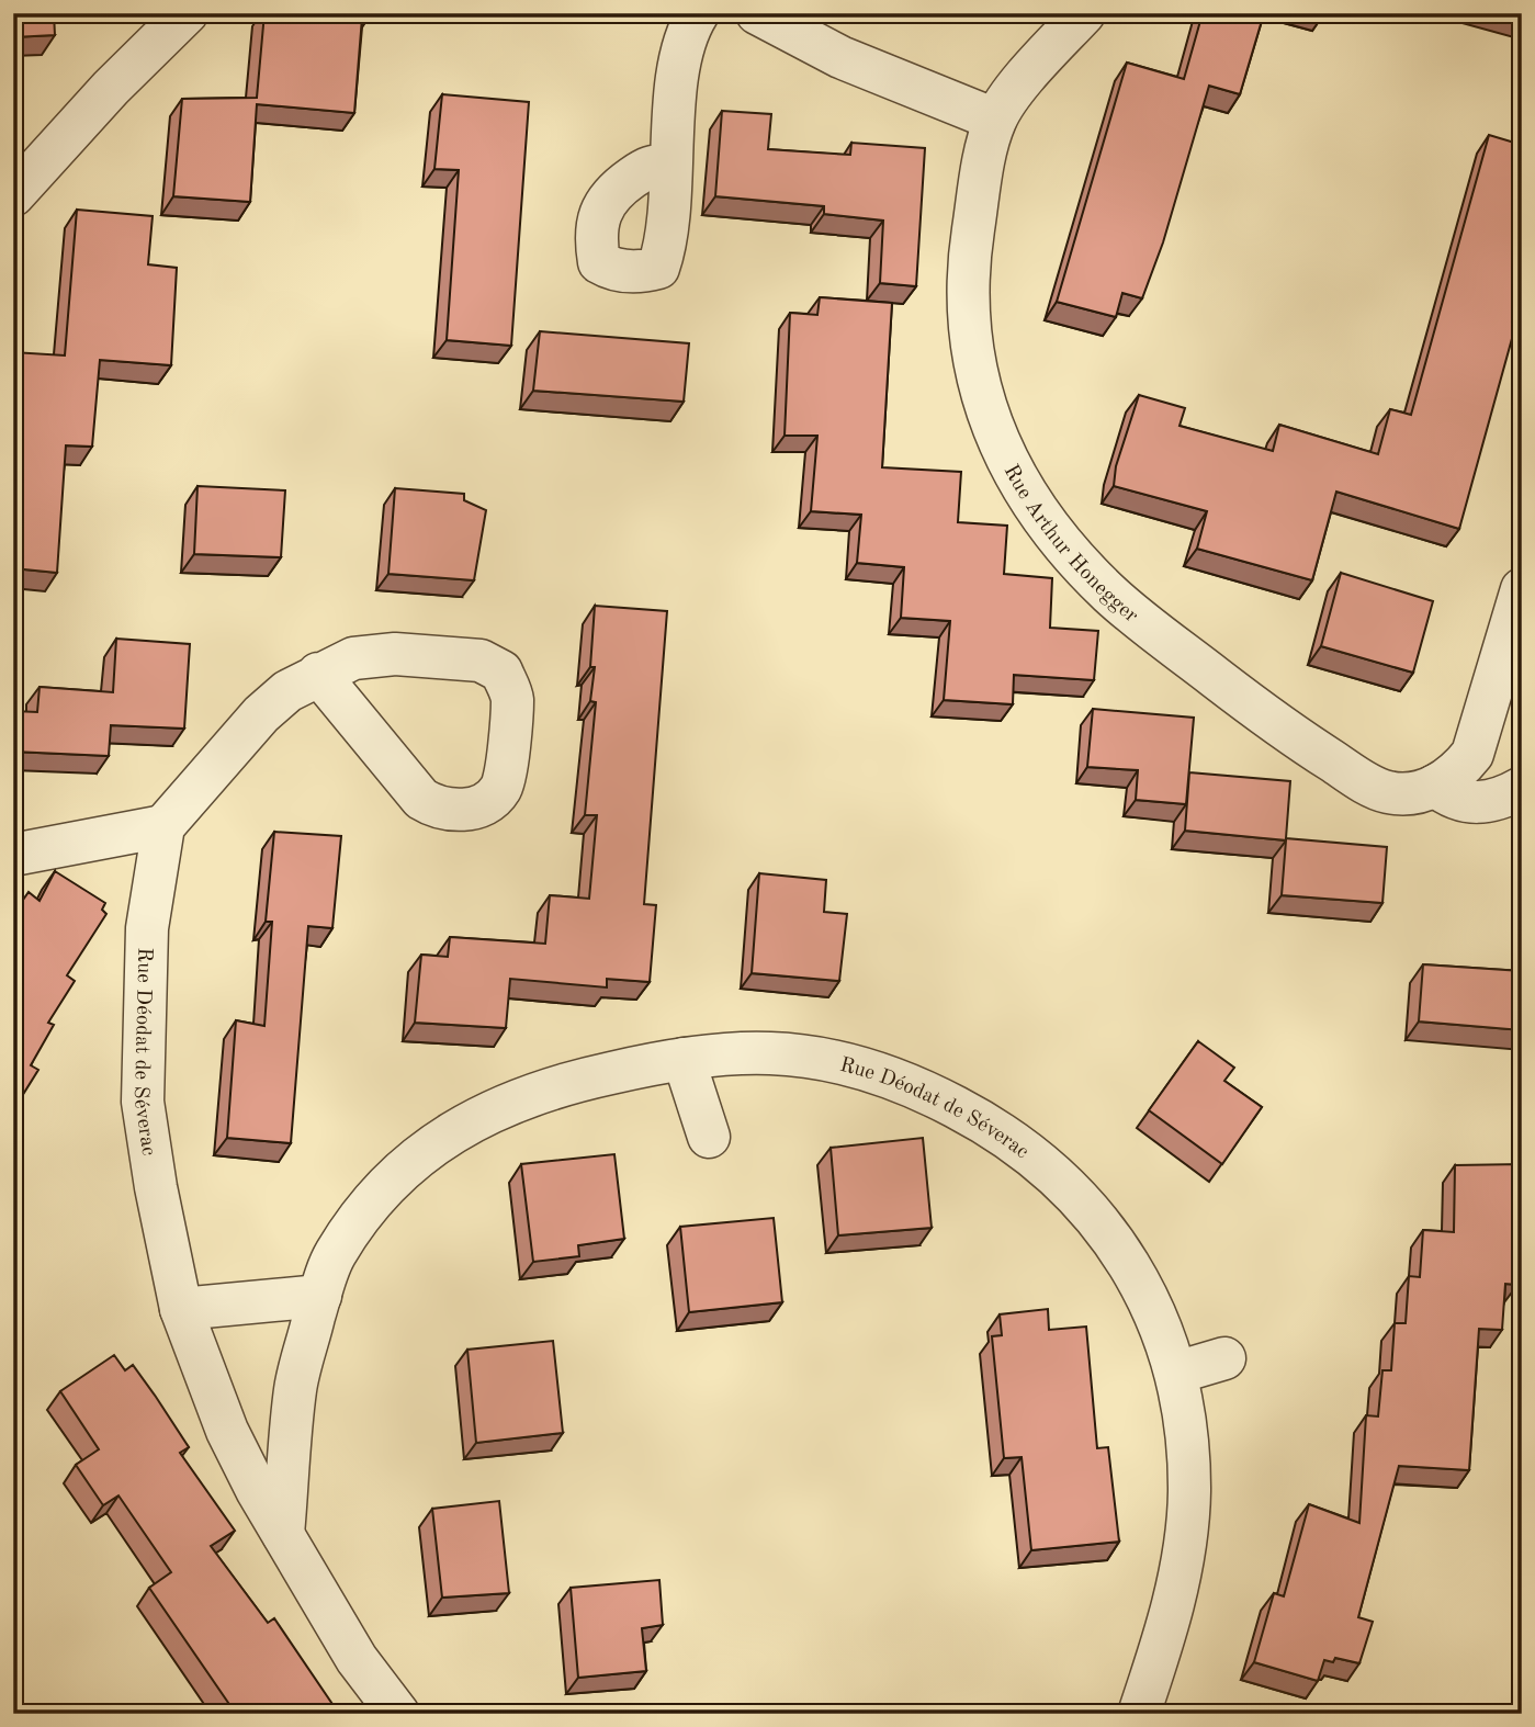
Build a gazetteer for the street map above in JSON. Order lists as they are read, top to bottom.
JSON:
{
  "streets": {
    "street": ["Rue Arthur Honegger", "Rue Déodat de Séverac"]
  }
}
